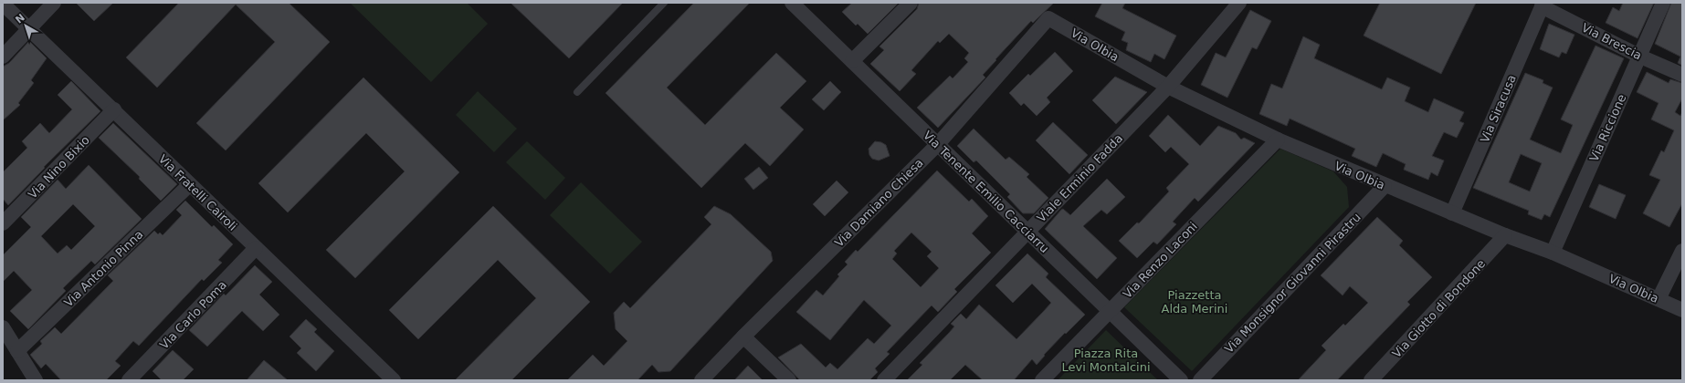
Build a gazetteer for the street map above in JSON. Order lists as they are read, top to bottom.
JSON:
{
  "streets": {
    "street": [
      "Via Brescia",
      "Via Olbia",
      "Via Siracusa",
      "Via Riccione",
      "Via Nino Bixio",
      "Viale Erminio Fadda",
      "Via Tenente Emilio Cacciarru",
      "Via Fratelli Cairoli",
      "Via Damiano Chiesa",
      "Via Renzo Laconi",
      "Via Antonio Pinna",
      "Via Monsignor Giovanni Pirastru",
      "Via Giotto di Bondone",
      "Via Carlo Poma"
    ]
  },
  "crossings": [
    ["Via Brescia", "Via Siracusa"],
    ["Via Brescia", "Via Riccione"],
    ["Via Olbia", "Via Siracusa"],
    ["Via Olbia", "Via Riccione"],
    ["Via Olbia", "Viale Erminio Fadda"],
    ["Via Olbia", "Via Damiano Chiesa"],
    ["Via Olbia", "Via Renzo Laconi"],
    ["Via Olbia", "Via Monsignor Giovanni Pirastru"],
    ["Via Olbia", "Via Giotto di Bondone"],
    ["Via Nino Bixio", "Via Fratelli Cairoli"],
    ["Viale Erminio Fadda", "Via Tenente Emilio Cacciarru"],
    ["Via Tenente Emilio Cacciarru", "Via Damiano Chiesa"],
    ["Via Tenente Emilio Cacciarru", "Via Renzo Laconi"],
    ["Via Fratelli Cairoli", "Via Antonio Pinna"],
    ["Via Fratelli Cairoli", "Via Carlo Poma"]
  ],
  "parks": ["Piazzetta Alda Merini", "Piazza Rita Levi Montalcini"],
  "north": "top left"
}
